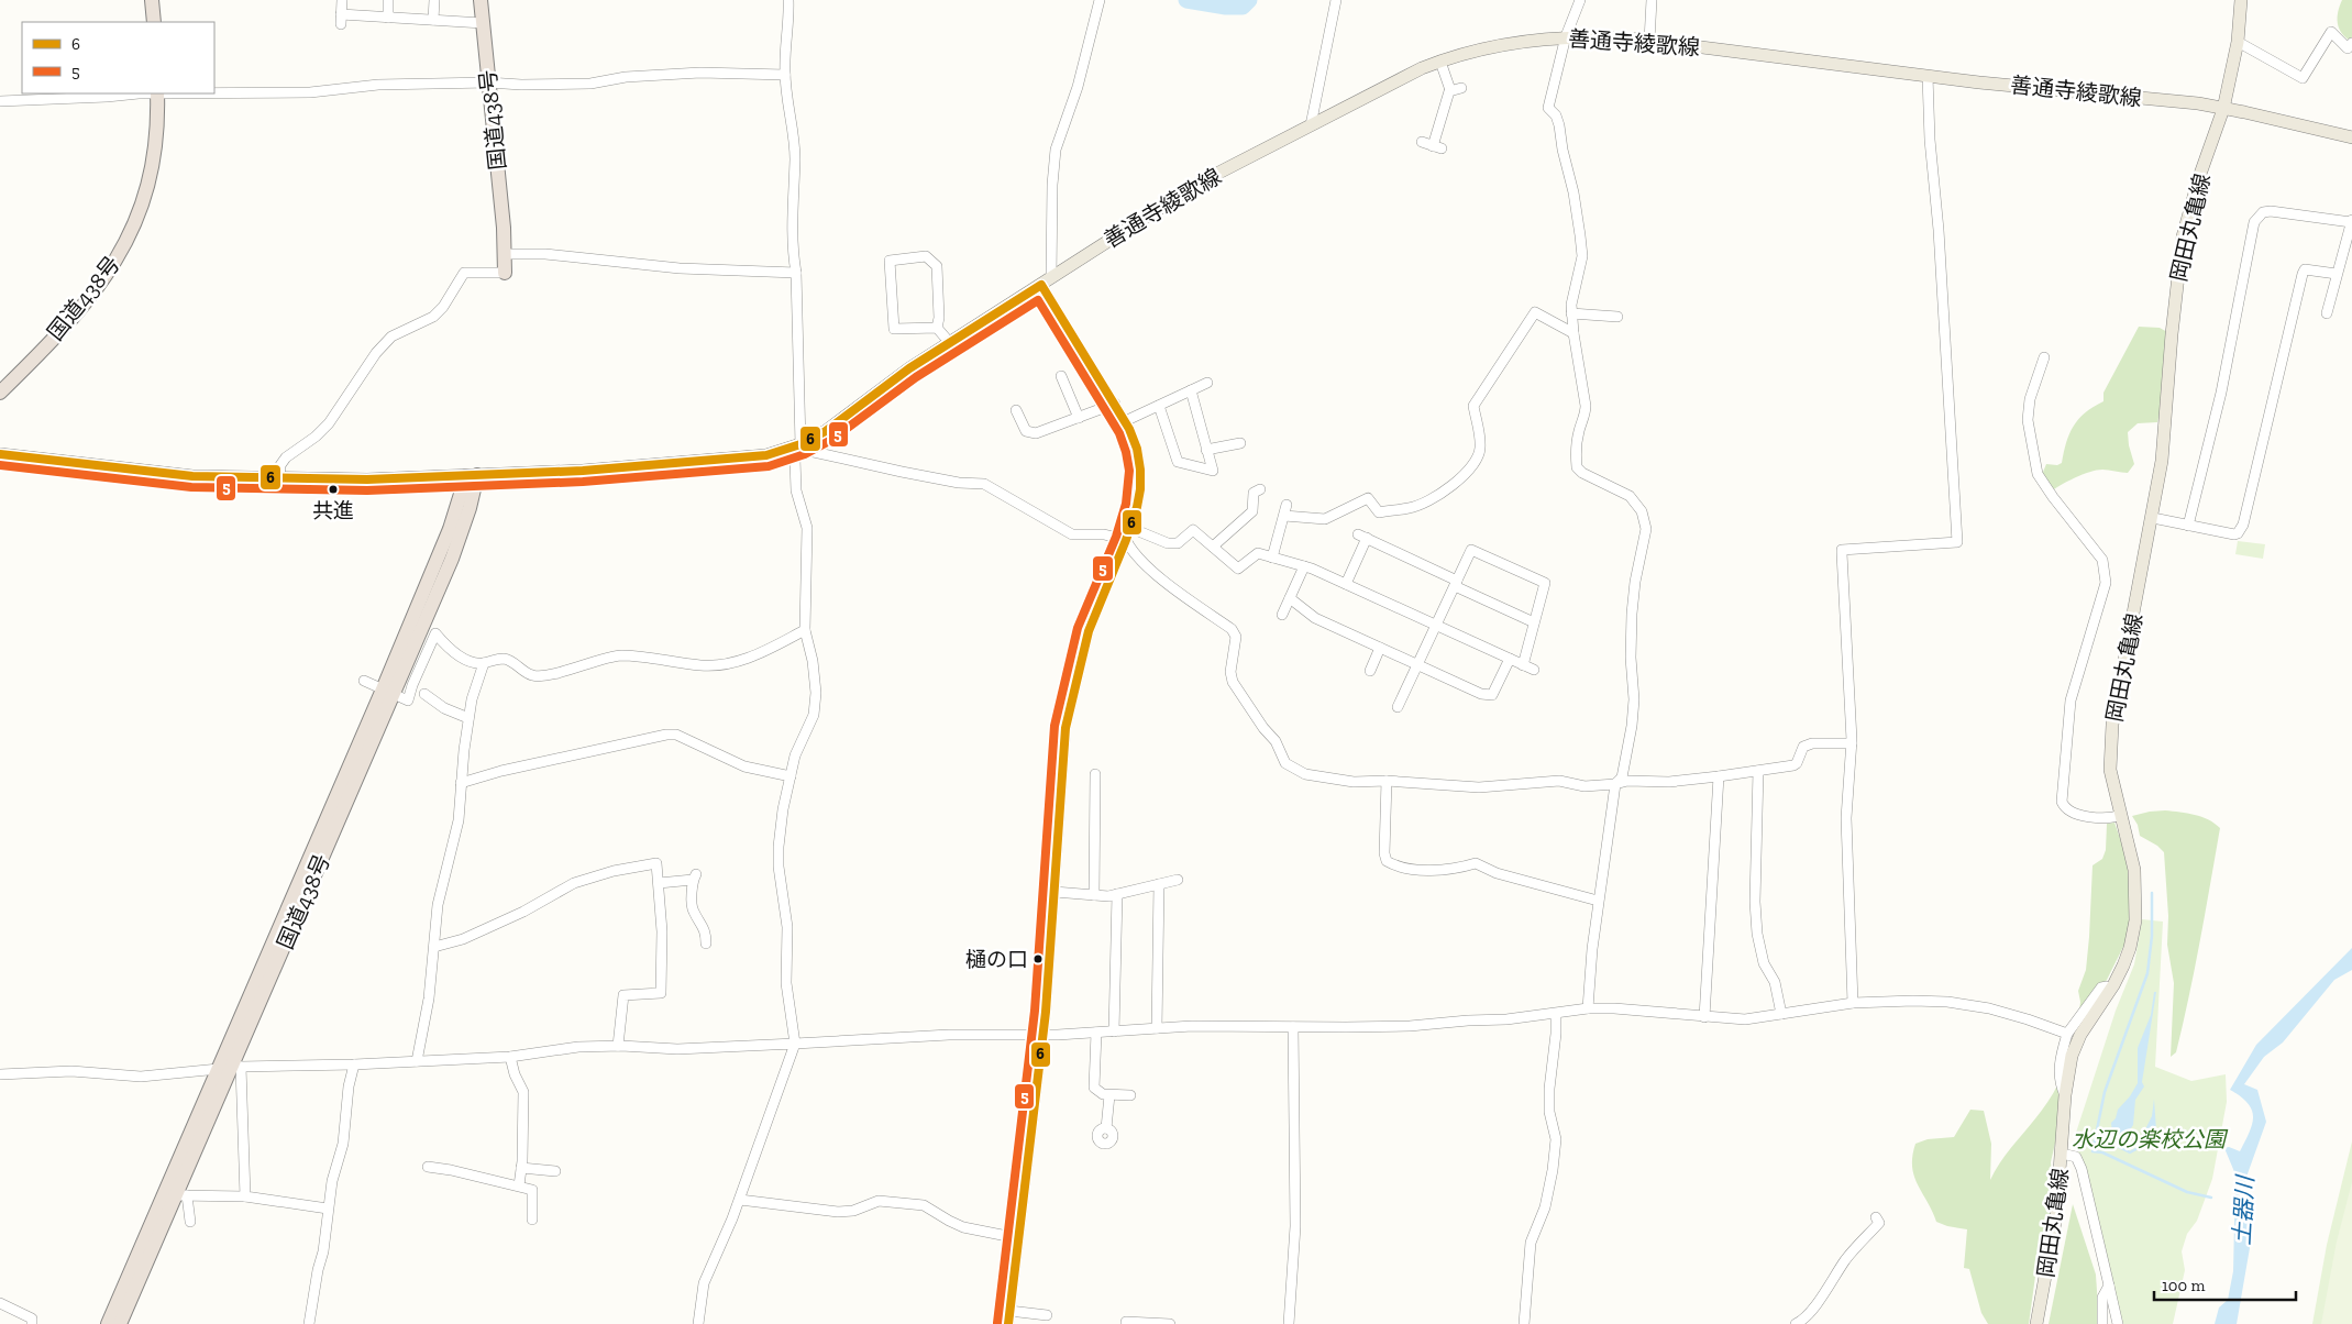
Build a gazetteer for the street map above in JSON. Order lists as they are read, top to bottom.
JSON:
{
  "streets": {
    "highway": ["国道438号"],
    "main road": ["善通寺綾歌線", "岡田丸亀線"]
  },
  "crossings": [
    ["善通寺綾歌線", "国道438号"],
    ["善通寺綾歌線", "岡田丸亀線"]
  ],
  "water": ["土器川"],
  "parks": ["水辺の楽校公園"],
  "places": ["共進", "樋の口"],
  "lines": ["transit line 6", "transit line 5"],
  "legend": ["6", "5"],
  "scale_bar": "100 m"
}
